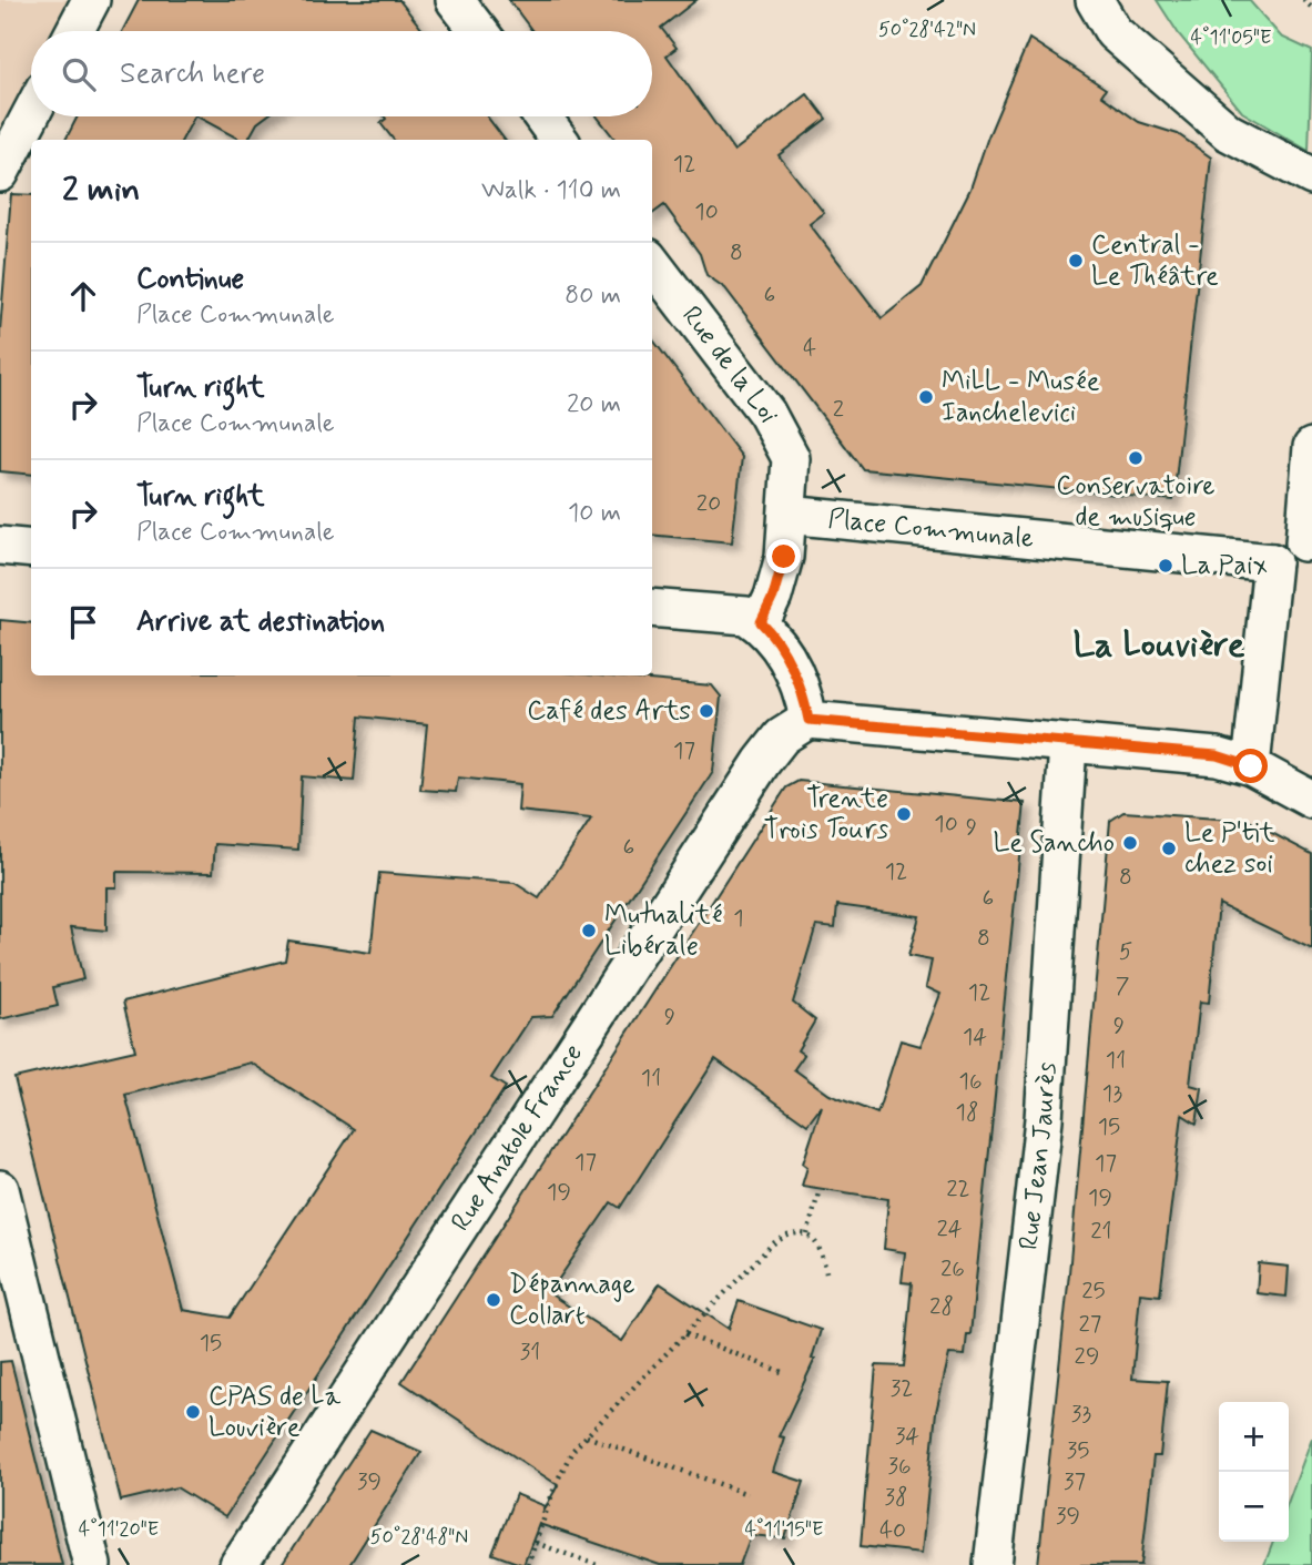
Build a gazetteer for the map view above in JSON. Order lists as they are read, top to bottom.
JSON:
{
  "streets": {
    "street": [
      "Rue de la Loi",
      "Place Communale",
      "Rue Anatole France",
      "Rue Jean Jaurès"
    ]
  },
  "crossings": [
    ["Rue de la Loi", "Place Communale"]
  ],
  "districts": ["La Louvière"],
  "places": [
    "Central - Le Théâtre",
    "MiLL - Musée Ianchelevici",
    "Conservatoire de musique",
    "La Paix",
    "Café des Arts",
    "Trente Trois Tours",
    "Le Sancho",
    "Le P'tit chez soi",
    "Mutualité Libérale",
    "Dépannage Collart",
    "CPAS de La Louvière"
  ],
  "house_numbers": [
    "12",
    "10",
    "8",
    "6",
    "4",
    "2",
    "20",
    "17",
    "10",
    "9",
    "6",
    "12",
    "8",
    "6",
    "1",
    "8",
    "5",
    "7",
    "12",
    "9",
    "9",
    "14",
    "11",
    "11",
    "16",
    "13",
    "18",
    "15",
    "17",
    "17",
    "22",
    "19",
    "19",
    "24",
    "21",
    "26",
    "25",
    "28",
    "27",
    "15",
    "31",
    "29",
    "32",
    "33",
    "34",
    "35",
    "36",
    "39",
    "37",
    "38",
    "39",
    "40"
  ],
  "page": {
    "search": "Search here",
    "heading": ["2 min", "Walk · 110 m"],
    "list": [
      ["Continue", "Place Communale", "80 m"],
      ["Turn right", "Place Communale", "20 m"],
      ["Turn right", "Place Communale", "10 m"],
      "Arrive at destination"
    ],
    "map_buttons": ["+", "−"]
  },
  "coordinates": [
    "50°28'42\"N",
    "4°11'05\"E",
    "4°11'20\"E",
    "4°11'15\"E",
    "50°28'48\"N"
  ]
}
